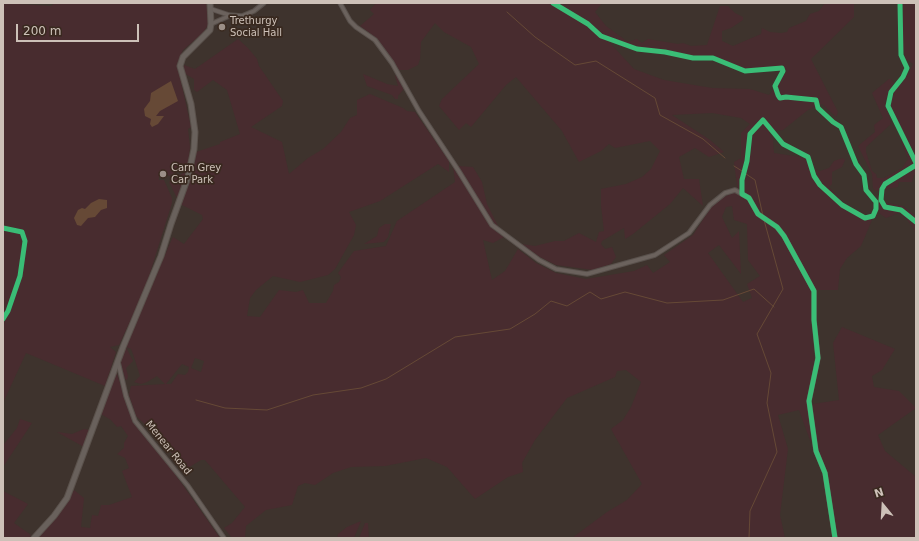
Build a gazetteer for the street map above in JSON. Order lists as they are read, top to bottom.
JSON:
{
  "streets": {
    "street": ["Menear Road"]
  },
  "places": ["Trethurgy Social Hall", "Carn Grey Car Park"],
  "scale_bar": "200 m",
  "north": "top"
}
